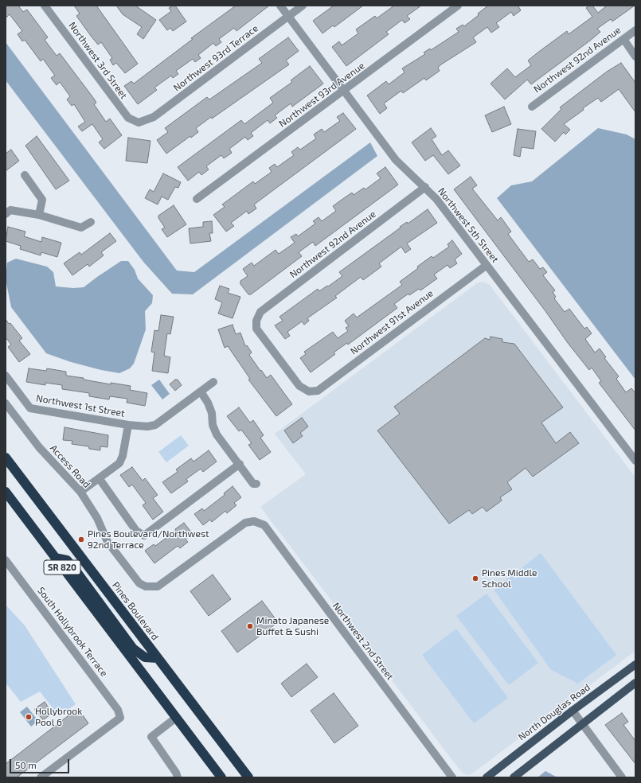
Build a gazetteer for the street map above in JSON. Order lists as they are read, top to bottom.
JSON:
{
  "streets": {
    "highway": ["SR 820", "Pines Boulevard"],
    "main road": ["North Douglas Road"],
    "street": [
      "Northwest 93rd Terrace",
      "Northwest 92nd Avenue",
      "Northwest 3rd Street",
      "Northwest 93rd Avenue",
      "Northwest 5th Street",
      "Northwest 91st Avenue",
      "Northwest 1st Street",
      "Access Road",
      "South Hollybrook Terrace",
      "Northwest 2nd Street"
    ]
  },
  "crossings": [
    ["Northwest 93rd Terrace", "Northwest 3rd Street"],
    ["Northwest 93rd Terrace", "Northwest 5th Street"],
    ["Northwest 92nd Avenue", "Northwest 5th Street"],
    ["Northwest 92nd Avenue", "Northwest 91st Avenue"],
    ["Northwest 93rd Avenue", "Northwest 5th Street"],
    ["Northwest 5th Street", "Northwest 91st Avenue"],
    ["Access Road", "Northwest 2nd Street"]
  ],
  "places": [
    "Pines Boulevard/Northwest 92nd Terrace",
    "Pines Middle School",
    "Minato Japanese Buffet & Sushi",
    "Hollybrook Pool 6"
  ],
  "scale_bar": "50 m"
}
